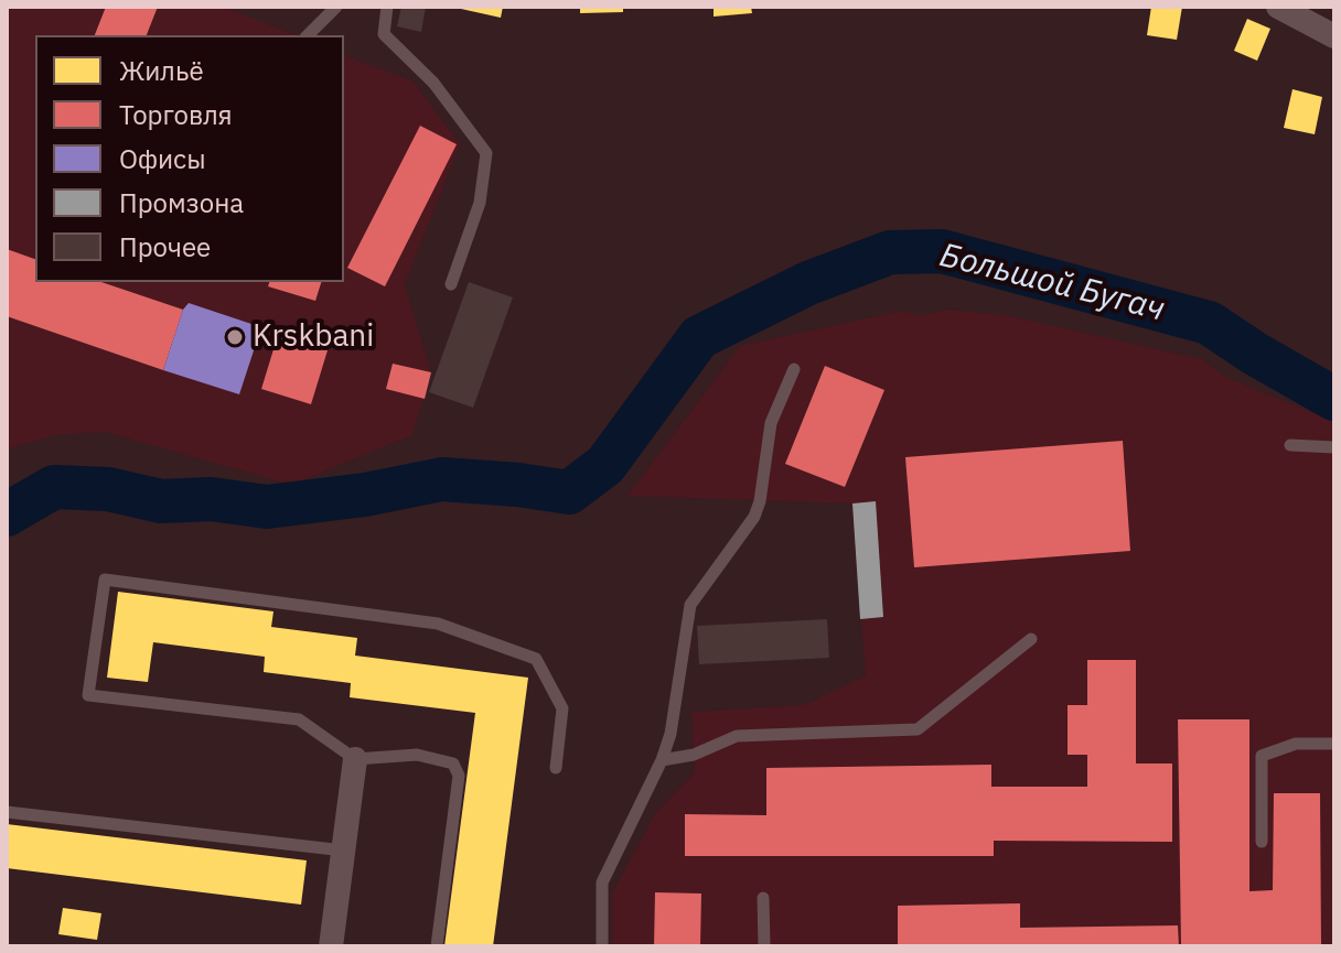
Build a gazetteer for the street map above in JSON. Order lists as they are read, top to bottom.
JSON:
{
  "water": ["Большой Бугач"],
  "places": ["Krskbani"],
  "legend": [
    "Жильё",
    "Торговля",
    "Офисы",
    "Промзона",
    "Прочее"
  ]
}
